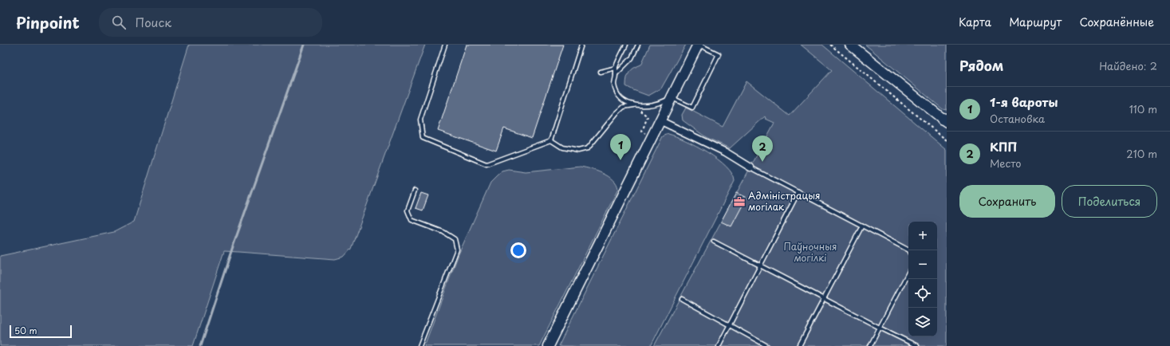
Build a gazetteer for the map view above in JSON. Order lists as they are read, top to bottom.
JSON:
{
  "parks": ["Паўночныя могілкі"],
  "places": {
    "office": ["Адміністрацыя могілак"]
  },
  "scale_bar": "50 m",
  "page": {
    "header": "Pinpoint",
    "search": "Поиск",
    "nav": ["Карта", "Маршрут", "Сохранённые"],
    "heading": ["Рядом", "Найдено: 2"],
    "list": [
      {
        "mark": "1",
        "name": "1-я вароты",
        "note": "Остановка",
        "value": "110 m"
      },
      {
        "mark": "2",
        "name": "КПП",
        "note": "Место",
        "value": "210 m"
      }
    ],
    "pins": ["1", "2"],
    "buttons": ["Сохранить", "Поделиться"],
    "map_buttons": ["+", "−"],
    "scale": "50 m"
  }
}
